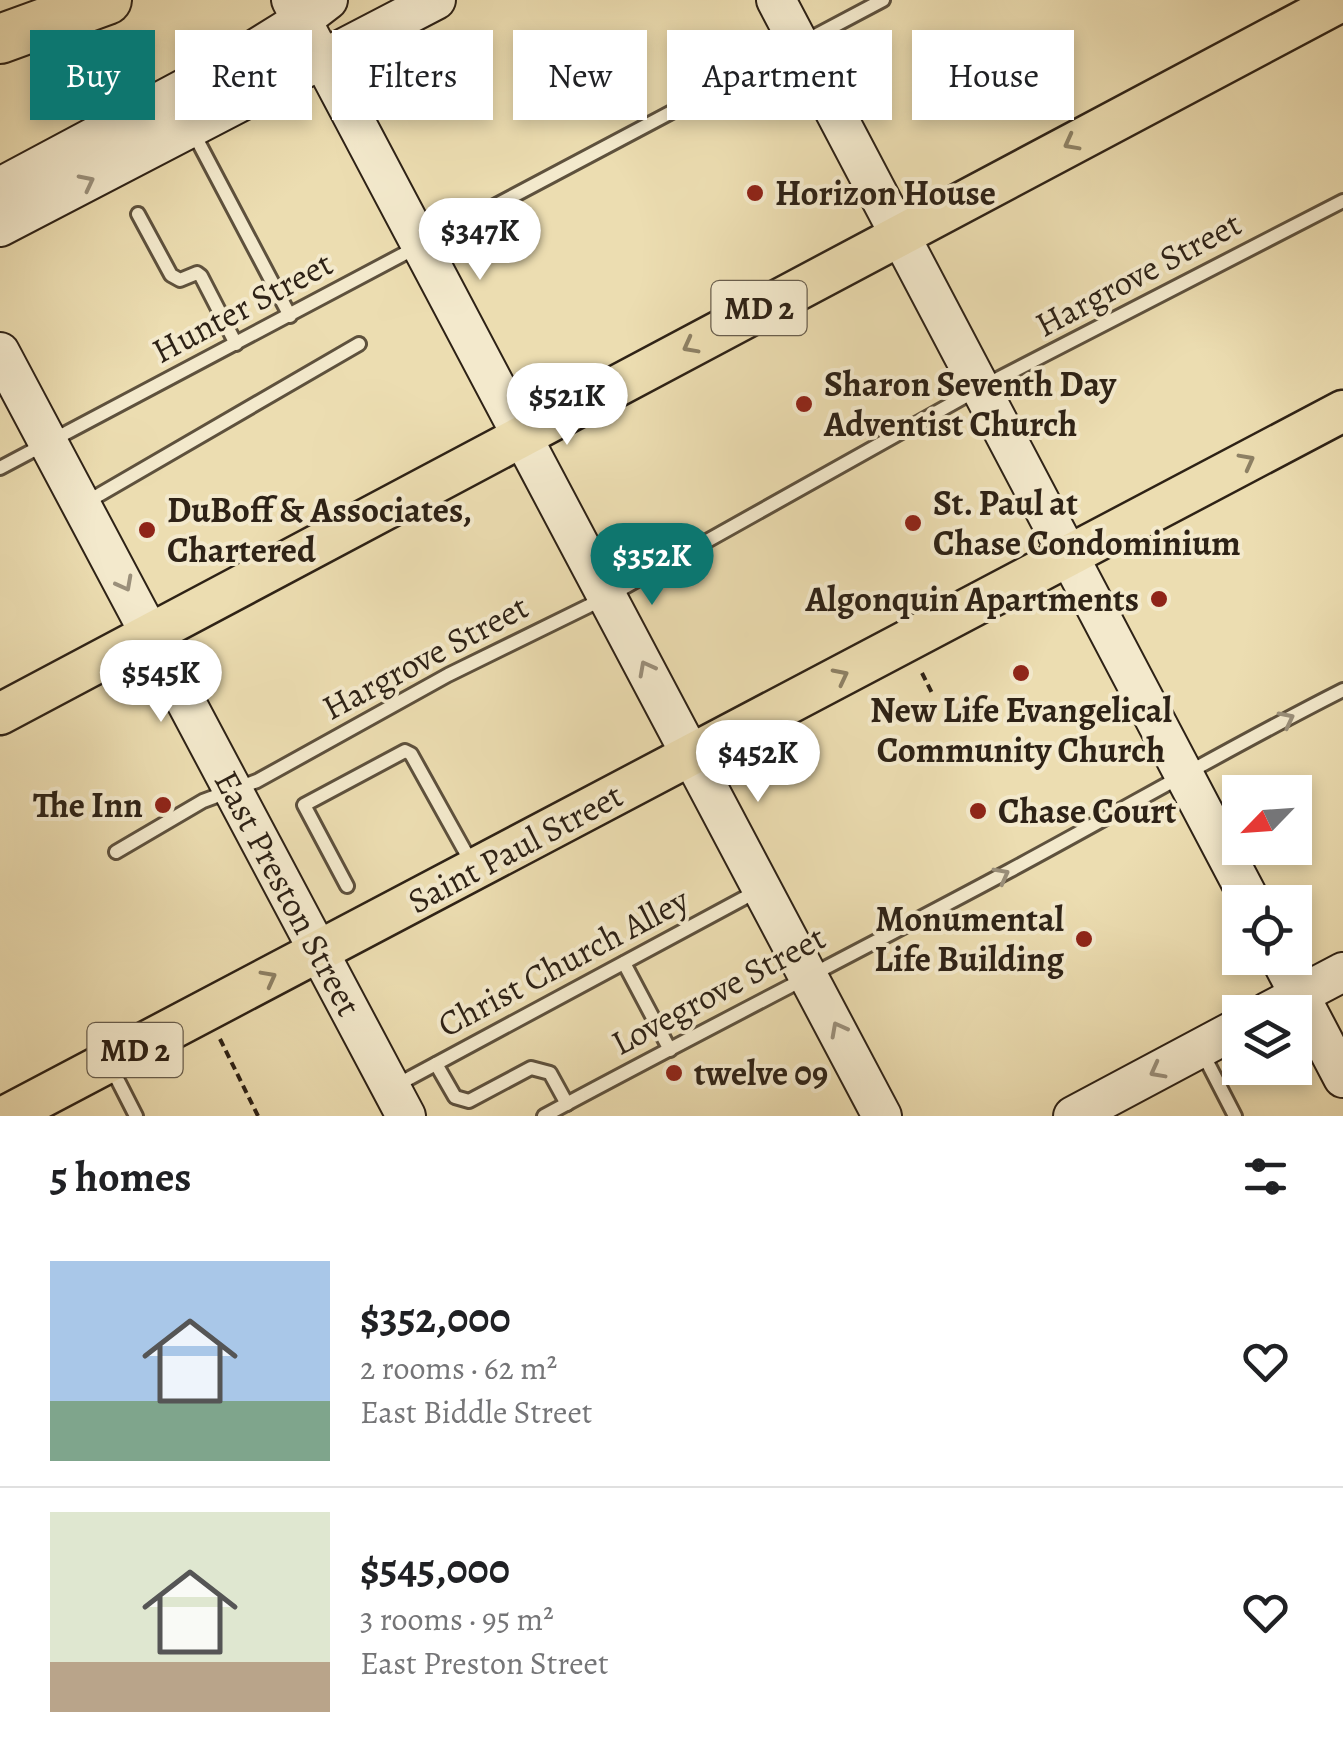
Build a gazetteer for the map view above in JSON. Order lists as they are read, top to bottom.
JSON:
{
  "streets": {
    "main road": ["MD 2", "Saint Paul Street", "East Preston Street"],
    "lane": [
      "Hargrove Street",
      "Hunter Street",
      "Christ Church Alley",
      "Lovegrove Street"
    ]
  },
  "crossings": [
    ["Hargrove Street", "East Preston Street"],
    ["Hunter Street", "East Preston Street"],
    ["MD 2", "East Preston Street"],
    ["Saint Paul Street", "East Preston Street"],
    ["East Preston Street", "Christ Church Alley"]
  ],
  "one_way": ["Saint Paul Street", "Lovegrove Street"],
  "places": [
    "Horizon House",
    "Sharon Seventh Day Adventist Church",
    "St. Paul at Chase Condominium",
    "DuBoff & Associates, Chartered",
    "Algonquin Apartments",
    "New Life Evangelical Community Church",
    "The Inn",
    "Chase Court",
    "Monumental Life Building",
    "twelve 09"
  ],
  "north": "bottom left",
  "page": {
    "chip": [
      "Buy",
      "Rent",
      "Filters",
      "New",
      "Apartment",
      "House"
    ],
    "price": [
      "$347K",
      "$521K",
      "$352K",
      "$545K",
      "$452K"
    ],
    "heading": "5 homes",
    "list": [
      {
        "name": "$352,000",
        "note": "2 rooms · 62 m² · East Biddle Street"
      },
      {
        "name": "$545,000",
        "note": "3 rooms · 95 m² · East Preston Street"
      }
    ]
  }
}
